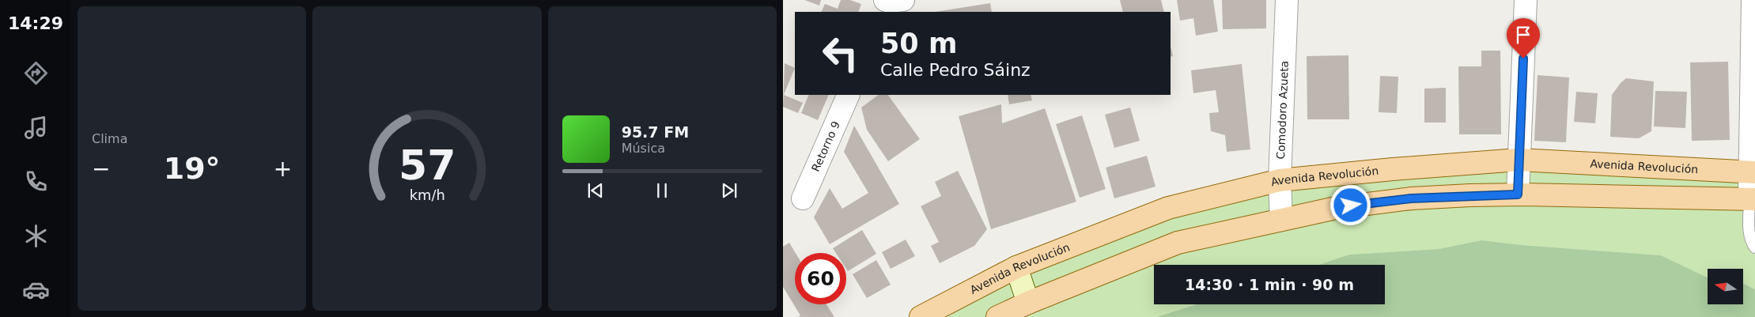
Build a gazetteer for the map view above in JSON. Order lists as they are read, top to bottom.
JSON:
{
  "streets": {
    "main road": ["Avenida Revolución"],
    "street": ["Comodoro Azueta", "Retorno 9"]
  },
  "crossings": [
    ["Comodoro Azueta", "Avenida Revolución"]
  ],
  "north": "left",
  "page": {
    "tabs": "14:29",
    "tile": "Clima",
    "turn": ["50 m", "Calle Pedro Sáinz"],
    "song": ["95.7 FM", "Música"],
    "heat": ["−", "19°", "+"],
    "limit": "60",
    "trip": "14:30 · 1 min · 90 m",
    "gauge": ["57", "km/h"]
  }
}
